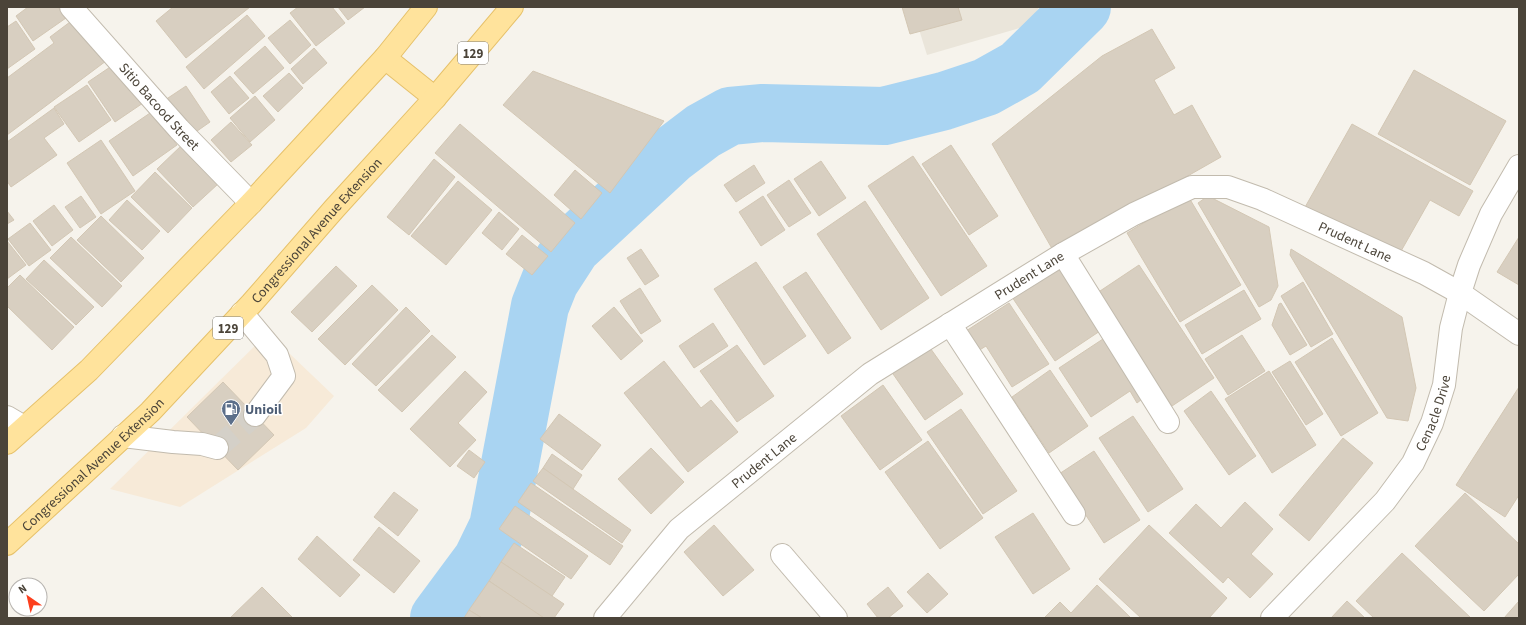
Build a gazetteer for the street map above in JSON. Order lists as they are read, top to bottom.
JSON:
{
  "streets": {
    "main road": ["129", "Congressional Avenue Extension"],
    "street": ["Sitio Bacood Street", "Prudent Lane", "Cenacle Drive"]
  },
  "crossings": [
    ["Prudent Lane", "Cenacle Drive"]
  ],
  "places": {
    "fuel station": ["Unioil"]
  },
  "north": "top left"
}
